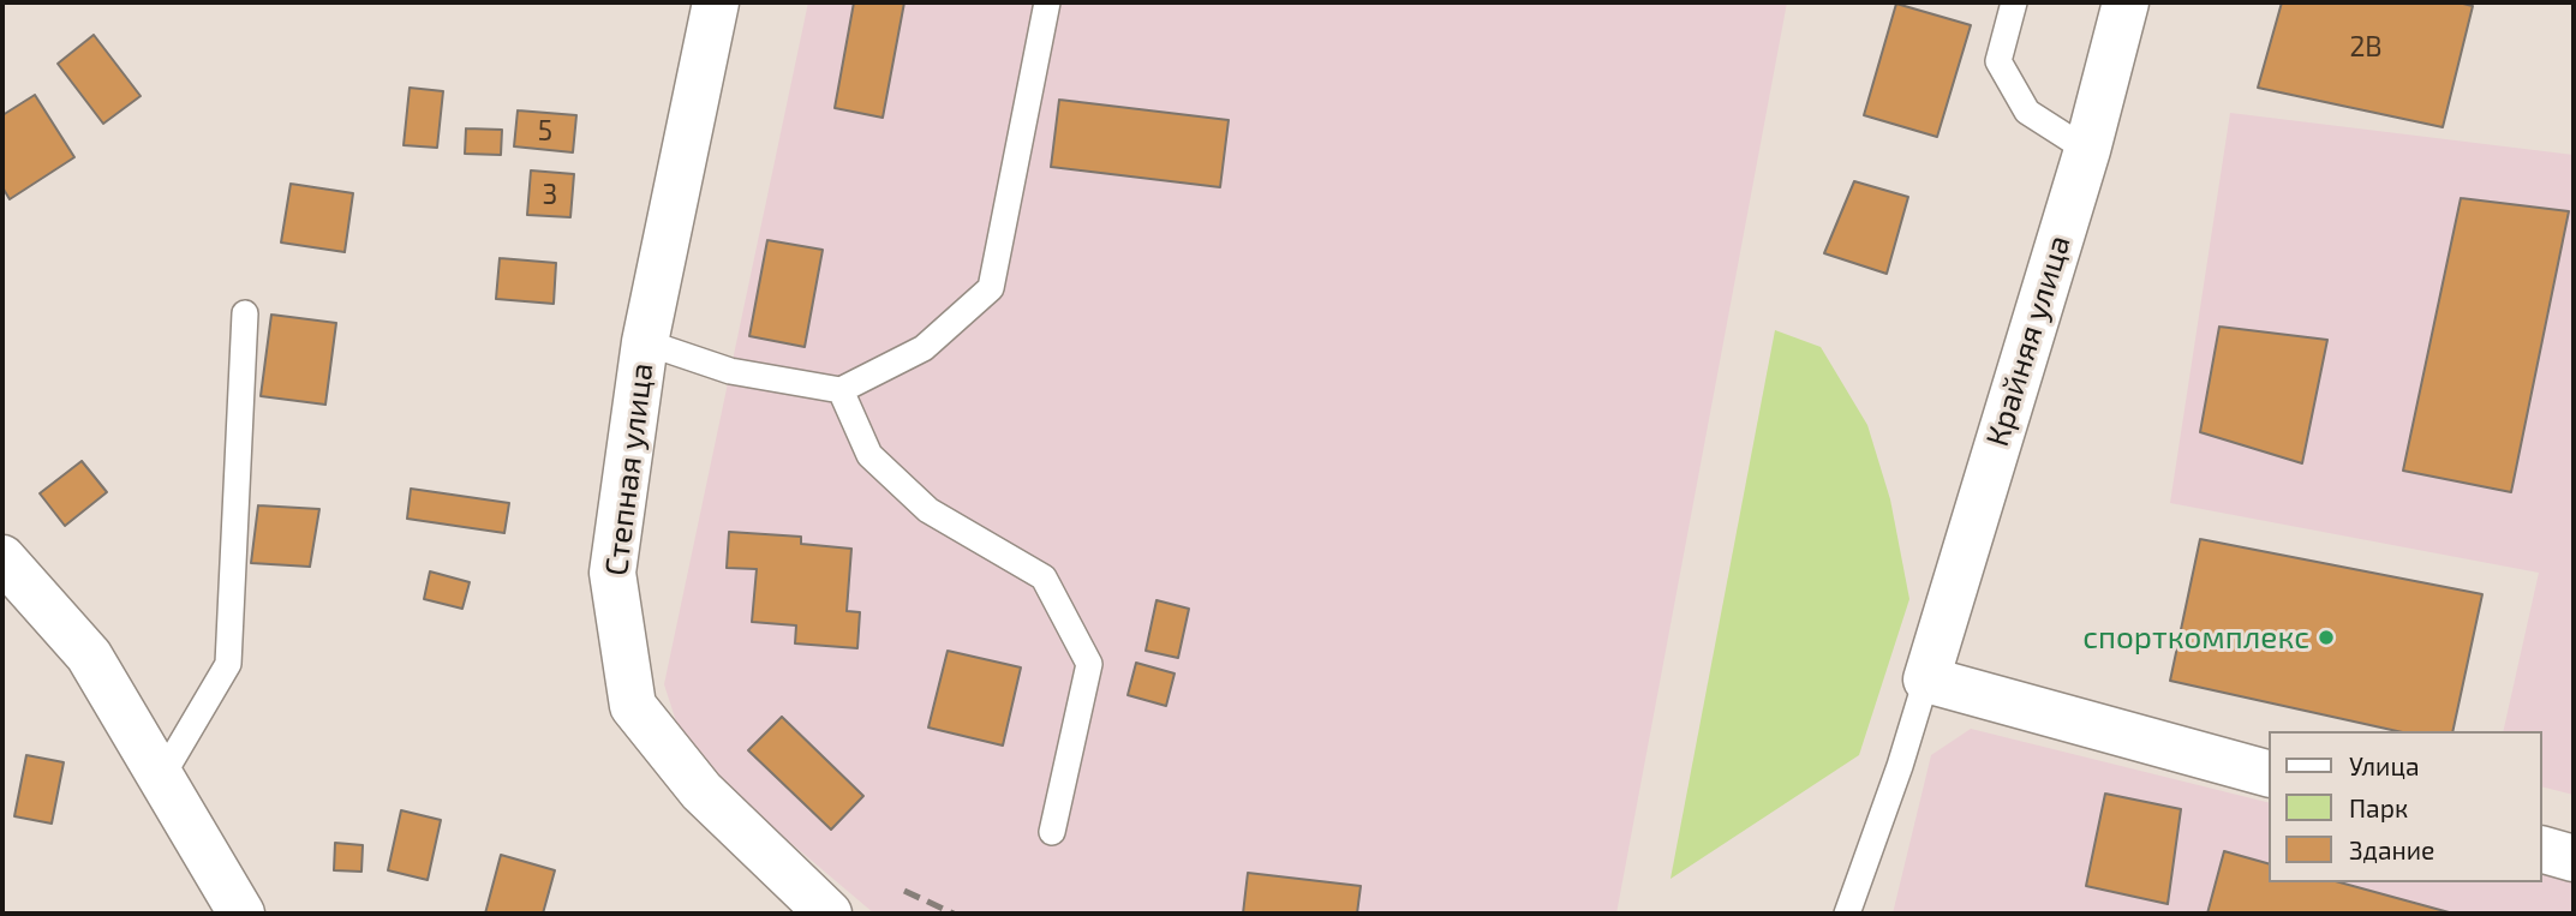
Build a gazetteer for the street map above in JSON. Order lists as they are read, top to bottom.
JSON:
{
  "streets": {
    "street": ["Крайняя улица", "Степная улица"]
  },
  "places": ["спорткомплекс"],
  "house_numbers": ["2В", "5", "3"],
  "legend": ["Улица", "Парк", "Здание"]
}
